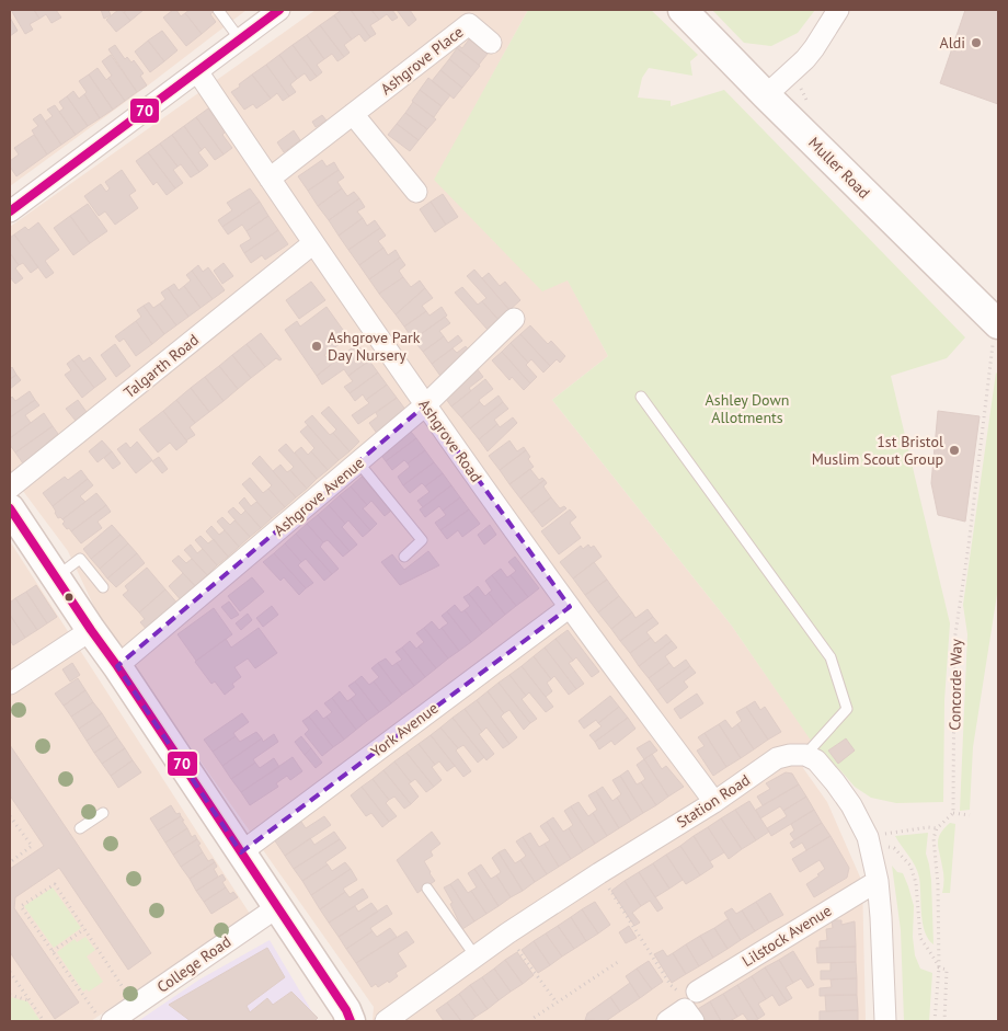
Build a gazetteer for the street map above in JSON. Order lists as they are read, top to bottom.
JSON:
{
  "streets": {
    "main road": ["Muller Road"],
    "street": [
      "Ashgrove Place",
      "Talgarth Road",
      "Ashgrove Road",
      "Ashgrove Avenue",
      "York Avenue",
      "Station Road",
      "Lilstock Avenue",
      "College Road"
    ],
    "path": ["Concorde Way"]
  },
  "crossings": [
    ["Ashgrove Place", "Ashgrove Road"],
    ["Muller Road", "Concorde Way"],
    ["Talgarth Road", "Ashgrove Road"],
    ["Ashgrove Road", "Ashgrove Avenue"],
    ["Ashgrove Road", "York Avenue"],
    ["Ashgrove Road", "Station Road"]
  ],
  "parks": ["Ashley Down Allotments"],
  "places": ["Aldi", "Ashgrove Park Day Nursery", "1st Bristol Muslim Scout Group"],
  "lines": ["transit line 70"]
}
